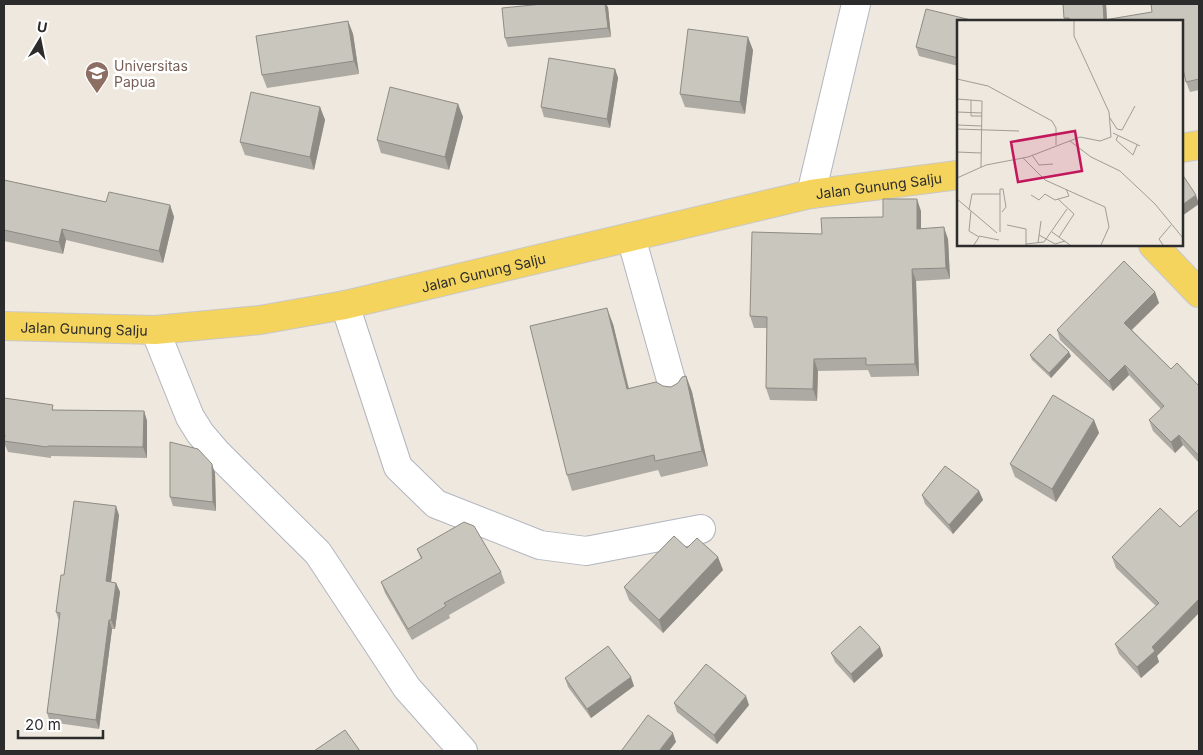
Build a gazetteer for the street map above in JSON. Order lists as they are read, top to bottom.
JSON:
{
  "streets": {
    "main road": ["Jalan Gunung Salju"]
  },
  "places": {
    "school or university": ["Universitas Papua"]
  },
  "scale_bar": "20 m",
  "north": "top"
}
